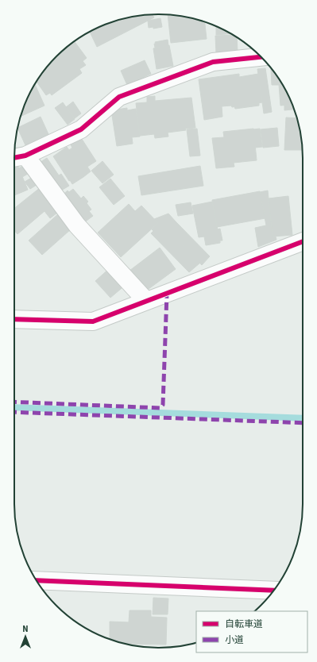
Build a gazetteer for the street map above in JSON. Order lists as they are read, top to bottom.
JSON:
{
  "legend": ["自転車道", "小道"],
  "north": "top"
}
